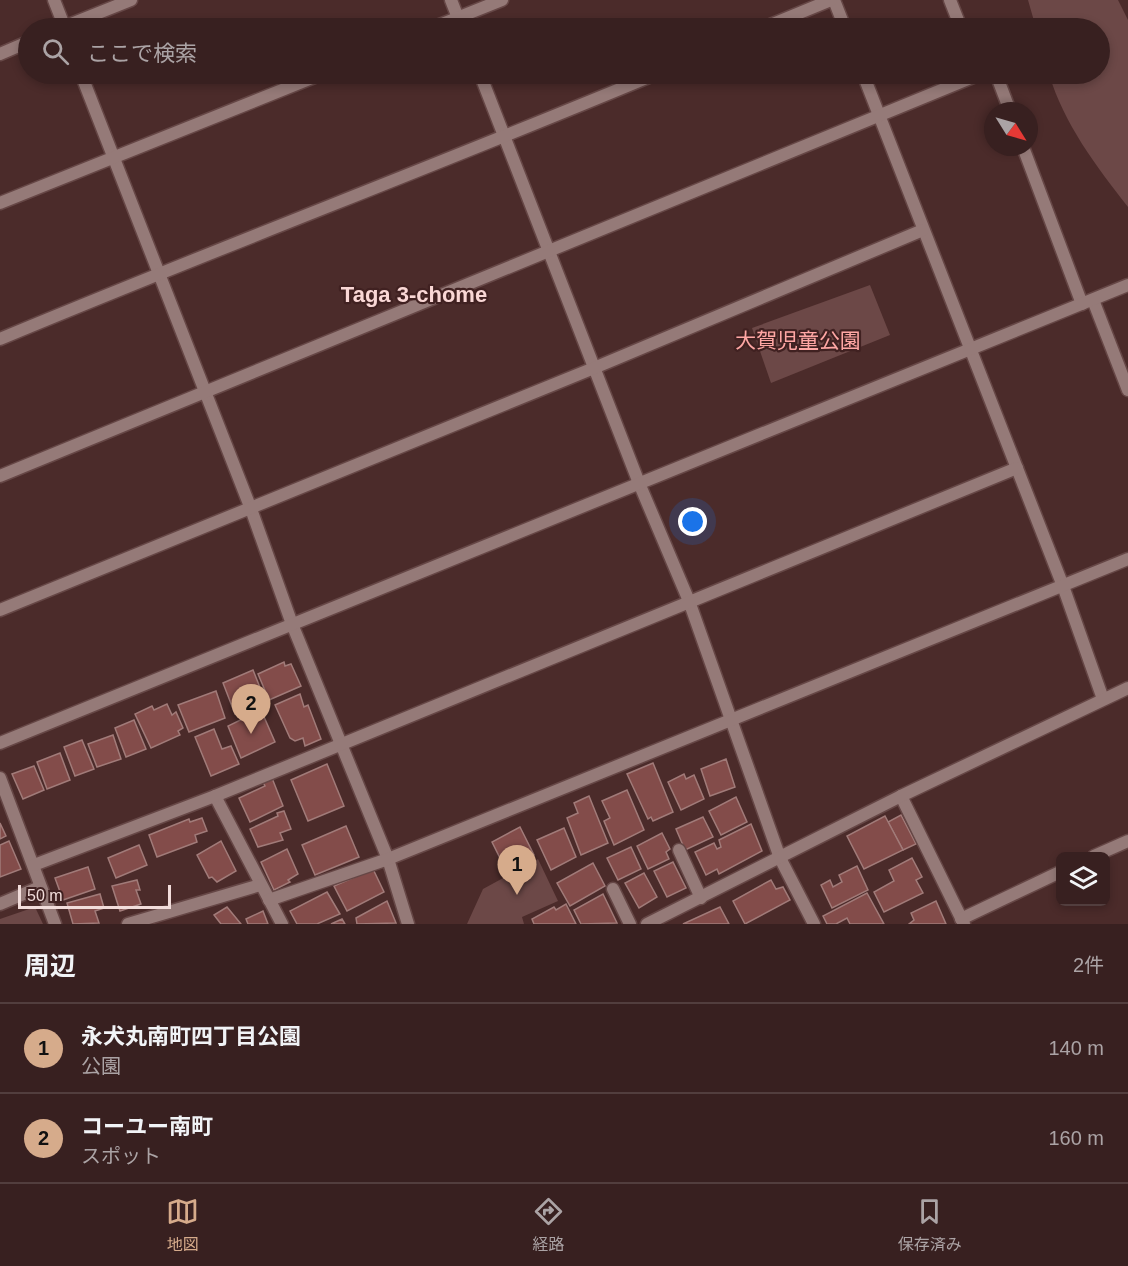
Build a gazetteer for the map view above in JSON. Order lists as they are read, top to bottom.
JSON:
{
  "districts": ["Taga 3-chome"],
  "parks": ["大賀児童公園"],
  "scale_bar": "50 m",
  "north": "bottom right",
  "page": {
    "search": "ここで検索",
    "pins": ["2", "1"],
    "scale": "50 m",
    "heading": ["周辺", "2件"],
    "list": [
      {
        "mark": "1",
        "name": "永犬丸南町四丁目公園",
        "note": "公園",
        "value": "140 m"
      },
      {
        "mark": "2",
        "name": "コーユー南町",
        "note": "スポット",
        "value": "160 m"
      }
    ],
    "nav": ["地図", "経路", "保存済み"]
  }
}
